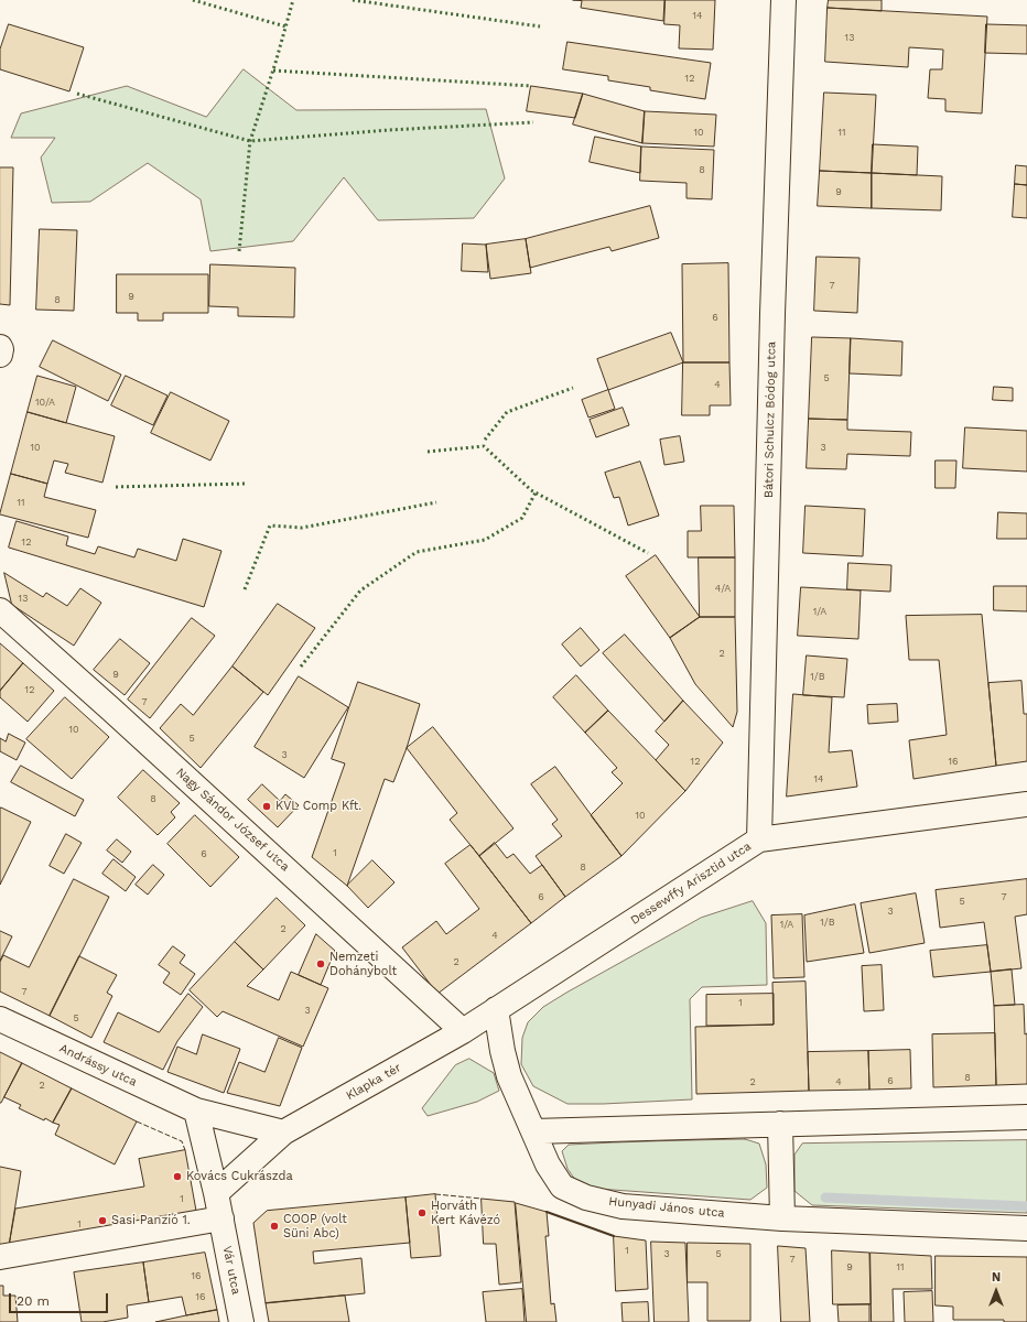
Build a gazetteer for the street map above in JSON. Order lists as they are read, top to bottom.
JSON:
{
  "streets": {
    "street": [
      "Bátori Schulcz Bódog utca",
      "Nagy Sándor József utca",
      "Dessewffy Arisztid utca",
      "Andrássy utca",
      "Klapka tér",
      "Hunyadi János utca",
      "Vár utca"
    ]
  },
  "crossings": [
    ["Bátori Schulcz Bódog utca", "Dessewffy Arisztid utca"],
    ["Nagy Sándor József utca", "Dessewffy Arisztid utca"],
    ["Nagy Sándor József utca", "Klapka tér"],
    ["Dessewffy Arisztid utca", "Klapka tér"],
    ["Dessewffy Arisztid utca", "Hunyadi János utca"]
  ],
  "places": [
    "KVL Comp Kft.",
    "Nemzeti Dohánybolt",
    "Kovács Cukrászda",
    "Horváth Kert Kávézó",
    "Sasi Panzió 1.",
    "COOP (volt Süni Abc)"
  ],
  "house_numbers": [
    "14",
    "13",
    "12",
    "10",
    "11",
    "8",
    "9",
    "7",
    "9",
    "8",
    "6",
    "5",
    "4",
    "10/A",
    "10",
    "3",
    "11",
    "12",
    "4/A",
    "13",
    "1/A",
    "2",
    "9",
    "1/B",
    "12",
    "7",
    "10",
    "5",
    "3",
    "12",
    "16",
    "14",
    "8",
    "10",
    "1",
    "6",
    "8",
    "6",
    "7",
    "5",
    "3",
    "1/B",
    "1/A",
    "2",
    "4",
    "2",
    "7",
    "1",
    "3",
    "5",
    "8",
    "6",
    "2",
    "4",
    "2",
    "1",
    "1",
    "1",
    "3",
    "5",
    "7",
    "9",
    "11",
    "16",
    "16"
  ],
  "scale_bar": "20 m",
  "north": "top"
}
